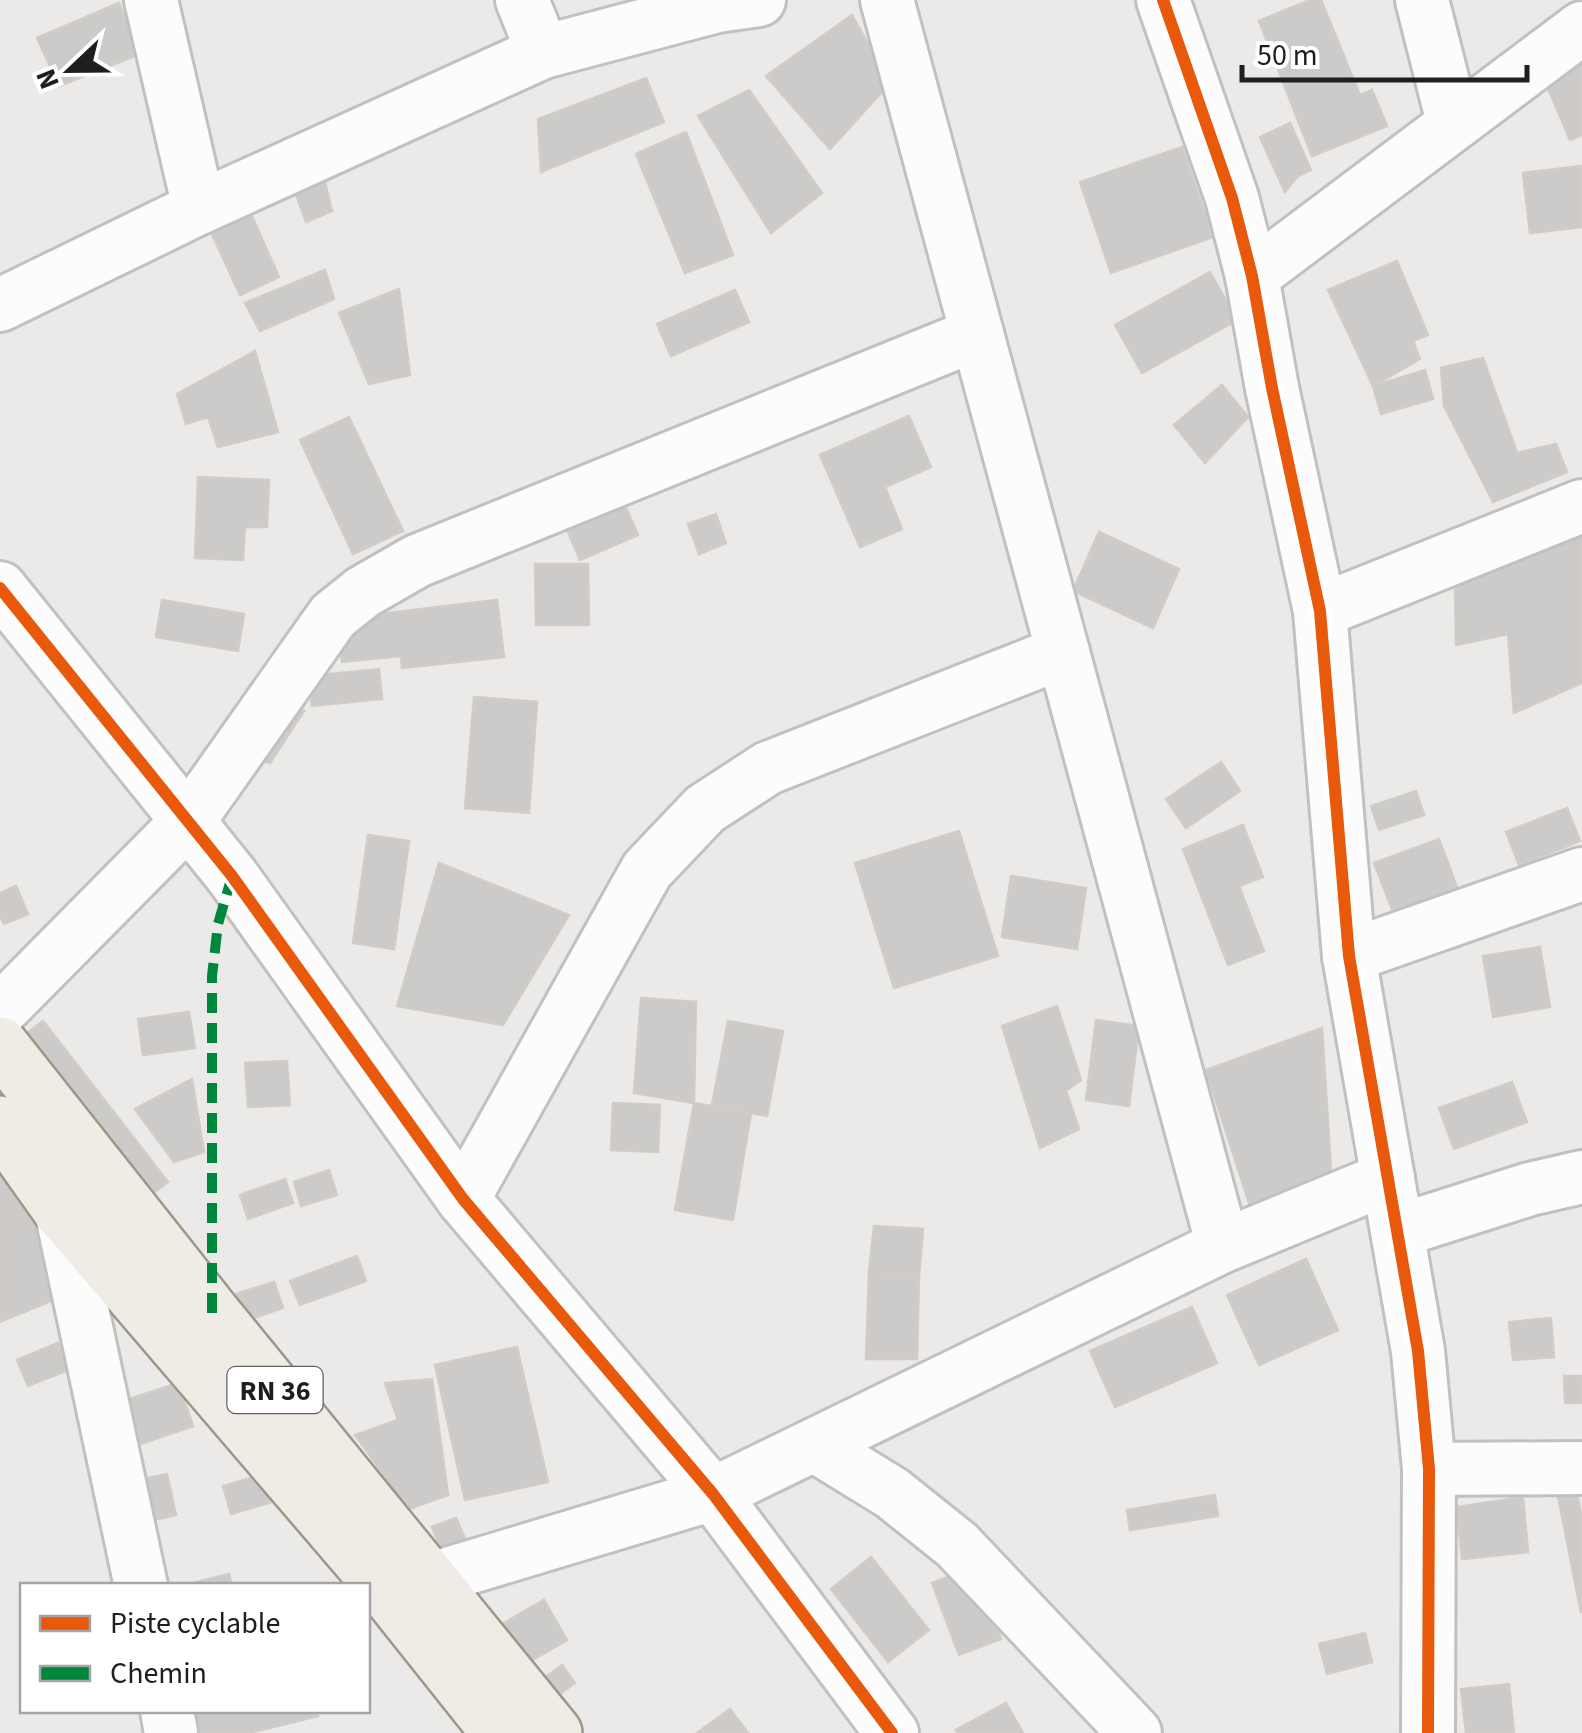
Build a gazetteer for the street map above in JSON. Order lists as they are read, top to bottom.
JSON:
{
  "streets": {
    "main road": ["RN 36"]
  },
  "legend": ["Piste cyclable", "Chemin"],
  "scale_bar": "50 m",
  "north": "left"
}
